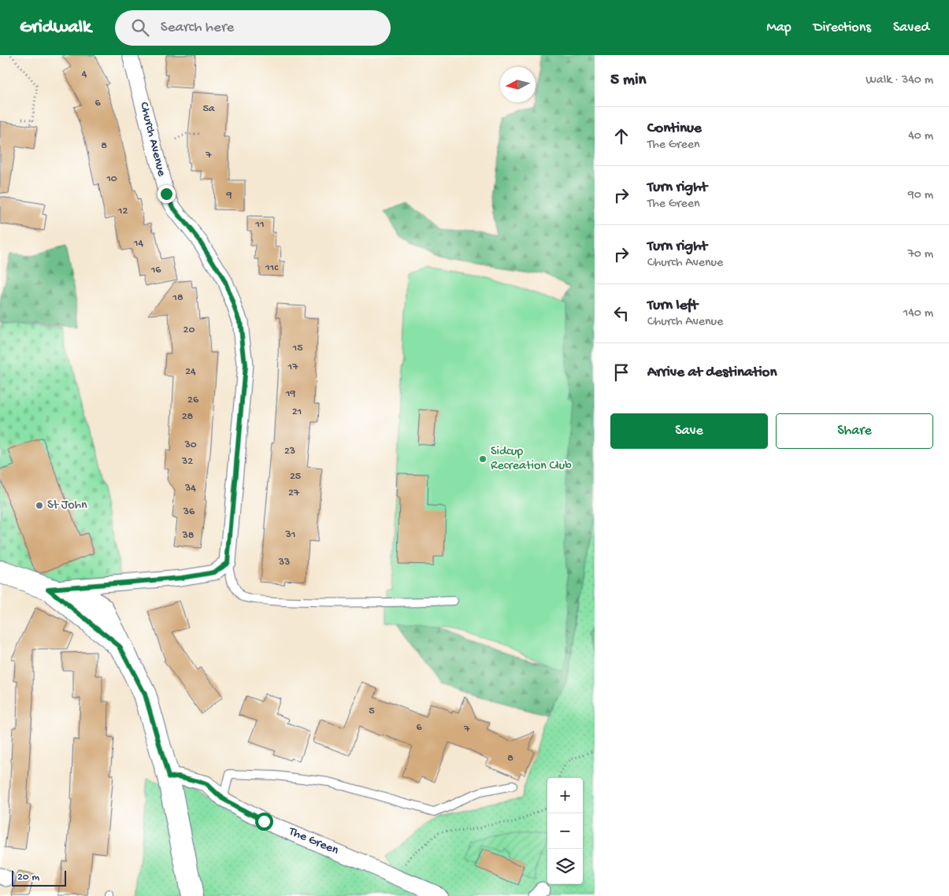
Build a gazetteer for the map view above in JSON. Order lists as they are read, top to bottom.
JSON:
{
  "streets": {
    "street": ["Church Avenue", "The Green"]
  },
  "places": ["Sidcup Recreation Club", "St John"],
  "house_numbers": [
    "4",
    "6",
    "5a",
    "8",
    "7",
    "10",
    "9",
    "12",
    "11",
    "14",
    "11c",
    "16",
    "18",
    "20",
    "15",
    "17",
    "24",
    "19",
    "26",
    "21",
    "28",
    "30",
    "23",
    "32",
    "25",
    "34",
    "27",
    "36",
    "31",
    "38",
    "33",
    "5",
    "6",
    "7",
    "8"
  ],
  "scale_bar": "20 m",
  "north": "left",
  "page": {
    "header": "Gridwalk",
    "search": "Search here",
    "nav": ["Map", "Directions", "Saved"],
    "heading": ["5 min", "Walk · 340 m"],
    "list": [
      ["Continue", "The Green", "40 m"],
      ["Turn right", "The Green", "90 m"],
      ["Turn right", "Church Avenue", "70 m"],
      ["Turn left", "Church Avenue", "140 m"],
      "Arrive at destination"
    ],
    "buttons": ["Save", "Share"],
    "map_buttons": ["+", "−"],
    "scale": "20 m"
  }
}
